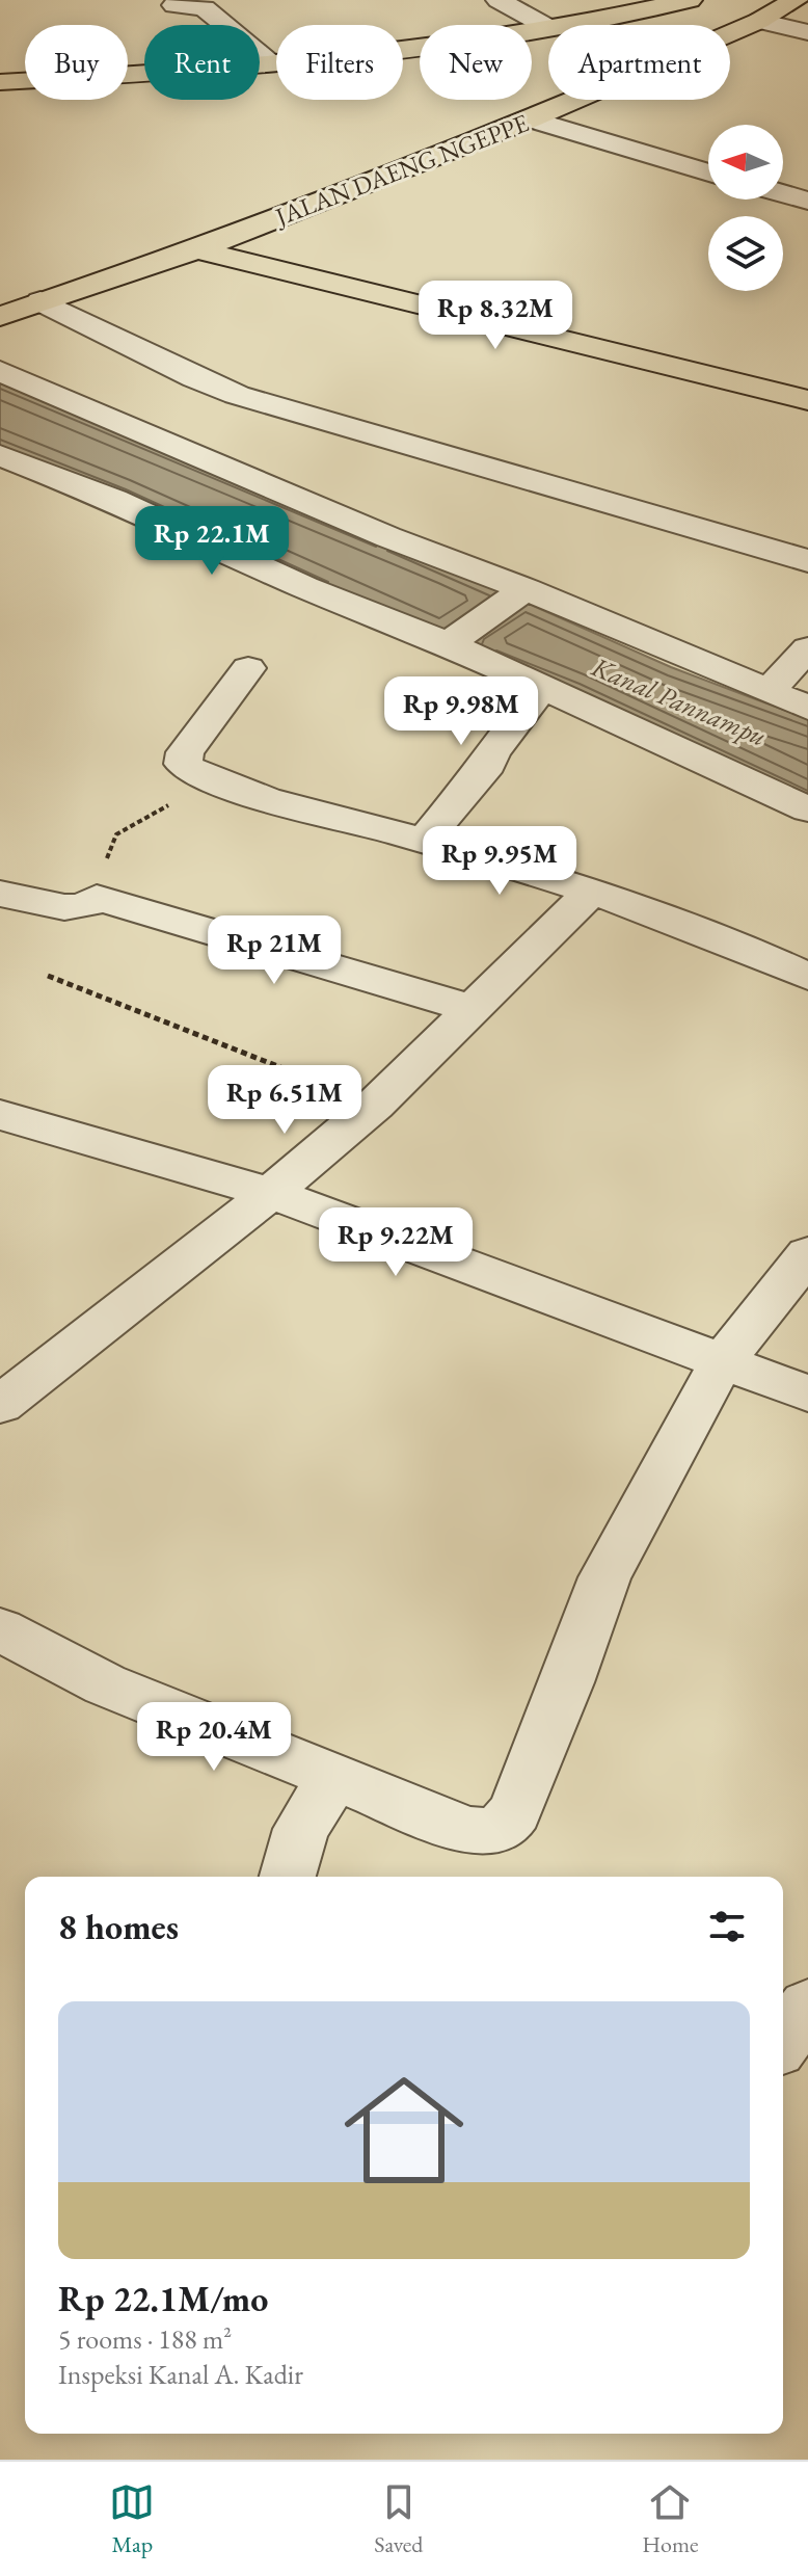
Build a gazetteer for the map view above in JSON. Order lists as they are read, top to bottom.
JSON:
{
  "streets": {
    "main road": ["JALAN DAENG NGEPPE"]
  },
  "water": ["Kanal Pannampu"],
  "north": "left",
  "page": {
    "chip": [
      "Buy",
      "Rent",
      "Filters",
      "New",
      "Apartment"
    ],
    "price": [
      "Rp 8.32M",
      "Rp 22.1M",
      "Rp 9.98M",
      "Rp 9.95M",
      "Rp 21M",
      "Rp 6.51M",
      "Rp 9.22M",
      "Rp 20.4M"
    ],
    "heading": "8 homes",
    "list": [
      {
        "name": "Rp 22.1M/mo",
        "note": "5 rooms · 188 m² · Inspeksi Kanal A. Kadir"
      }
    ],
    "tabs": ["Map", "Saved", "Home"]
  }
}
